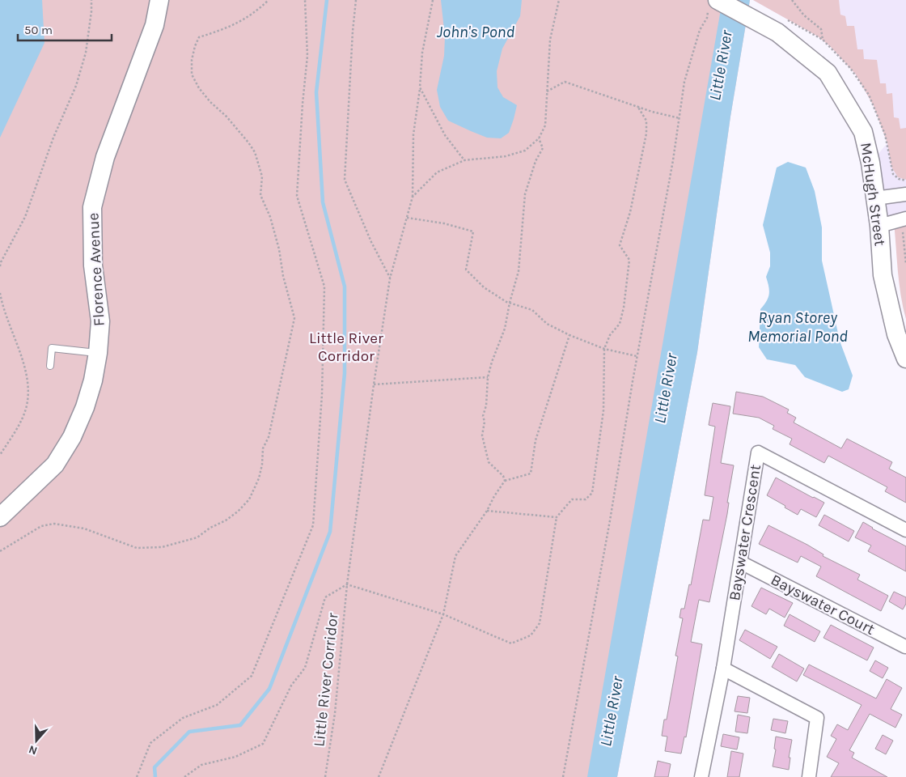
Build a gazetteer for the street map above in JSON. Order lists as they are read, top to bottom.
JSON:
{
  "streets": {
    "street": [
      "McHugh Street",
      "Florence Avenue",
      "Bayswater Crescent",
      "Bayswater Court"
    ],
    "path": ["Little River Corridor"]
  },
  "crossings": [
    ["Bayswater Crescent", "Bayswater Court"]
  ],
  "water": ["John's Pond", "Little River", "Ryan Storey Memorial Pond"],
  "parks": ["Little River Corridor"],
  "scale_bar": "50 m",
  "north": "bottom"
}
